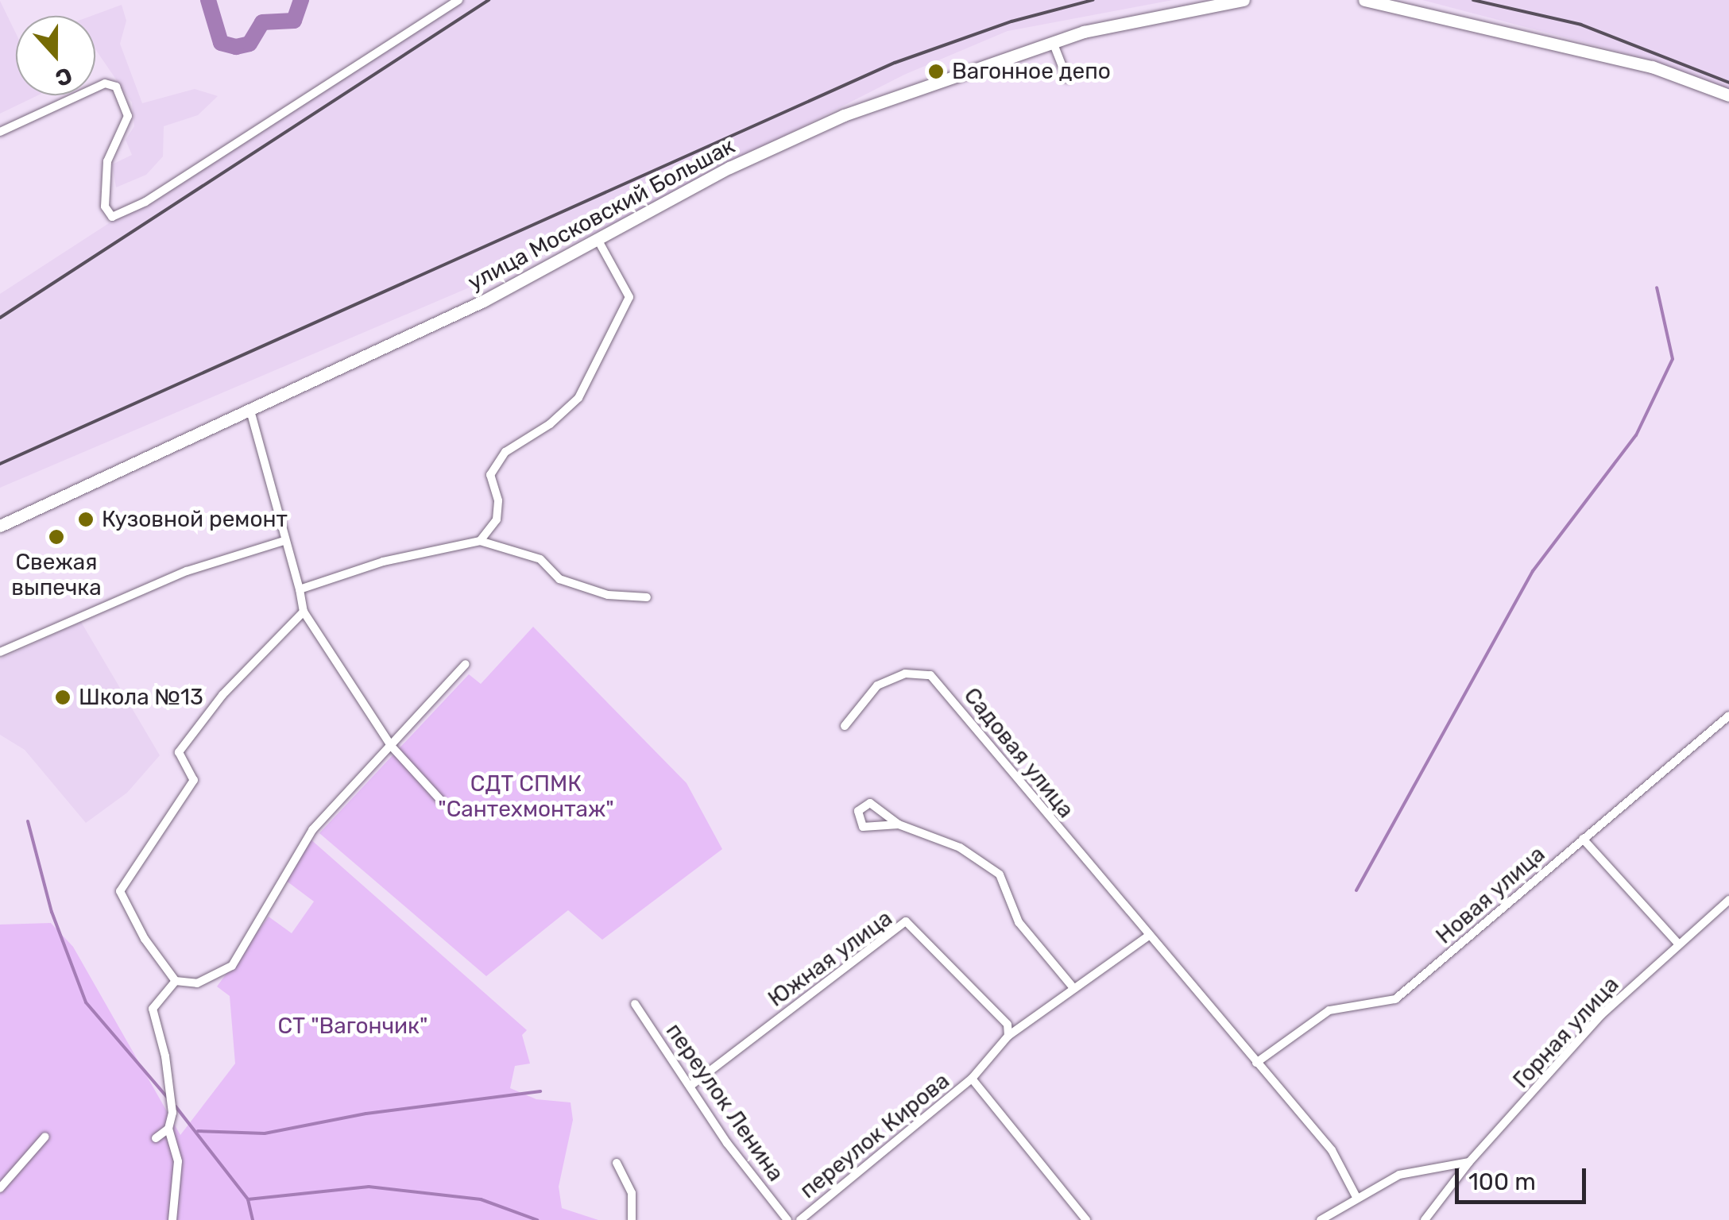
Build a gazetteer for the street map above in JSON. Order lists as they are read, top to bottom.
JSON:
{
  "streets": {
    "street": [
      "улица Московский Большак",
      "Садовая улица",
      "Новая улица",
      "Южная улица",
      "Горная улица",
      "переулок Ленина",
      "переулок Кирова"
    ]
  },
  "crossings": [
    ["Садовая улица", "Новая улица"],
    ["Южная улица", "переулок Ленина"]
  ],
  "parks": ["СДТ СПМК \"Сантехмонтаж\"", "СТ \"Вагончик\""],
  "places": [
    "Вагонное депо",
    "Кузовной ремонт",
    "Свежая выпечка",
    "Школа №13"
  ],
  "scale_bar": "100 m",
  "north": "bottom"
}
